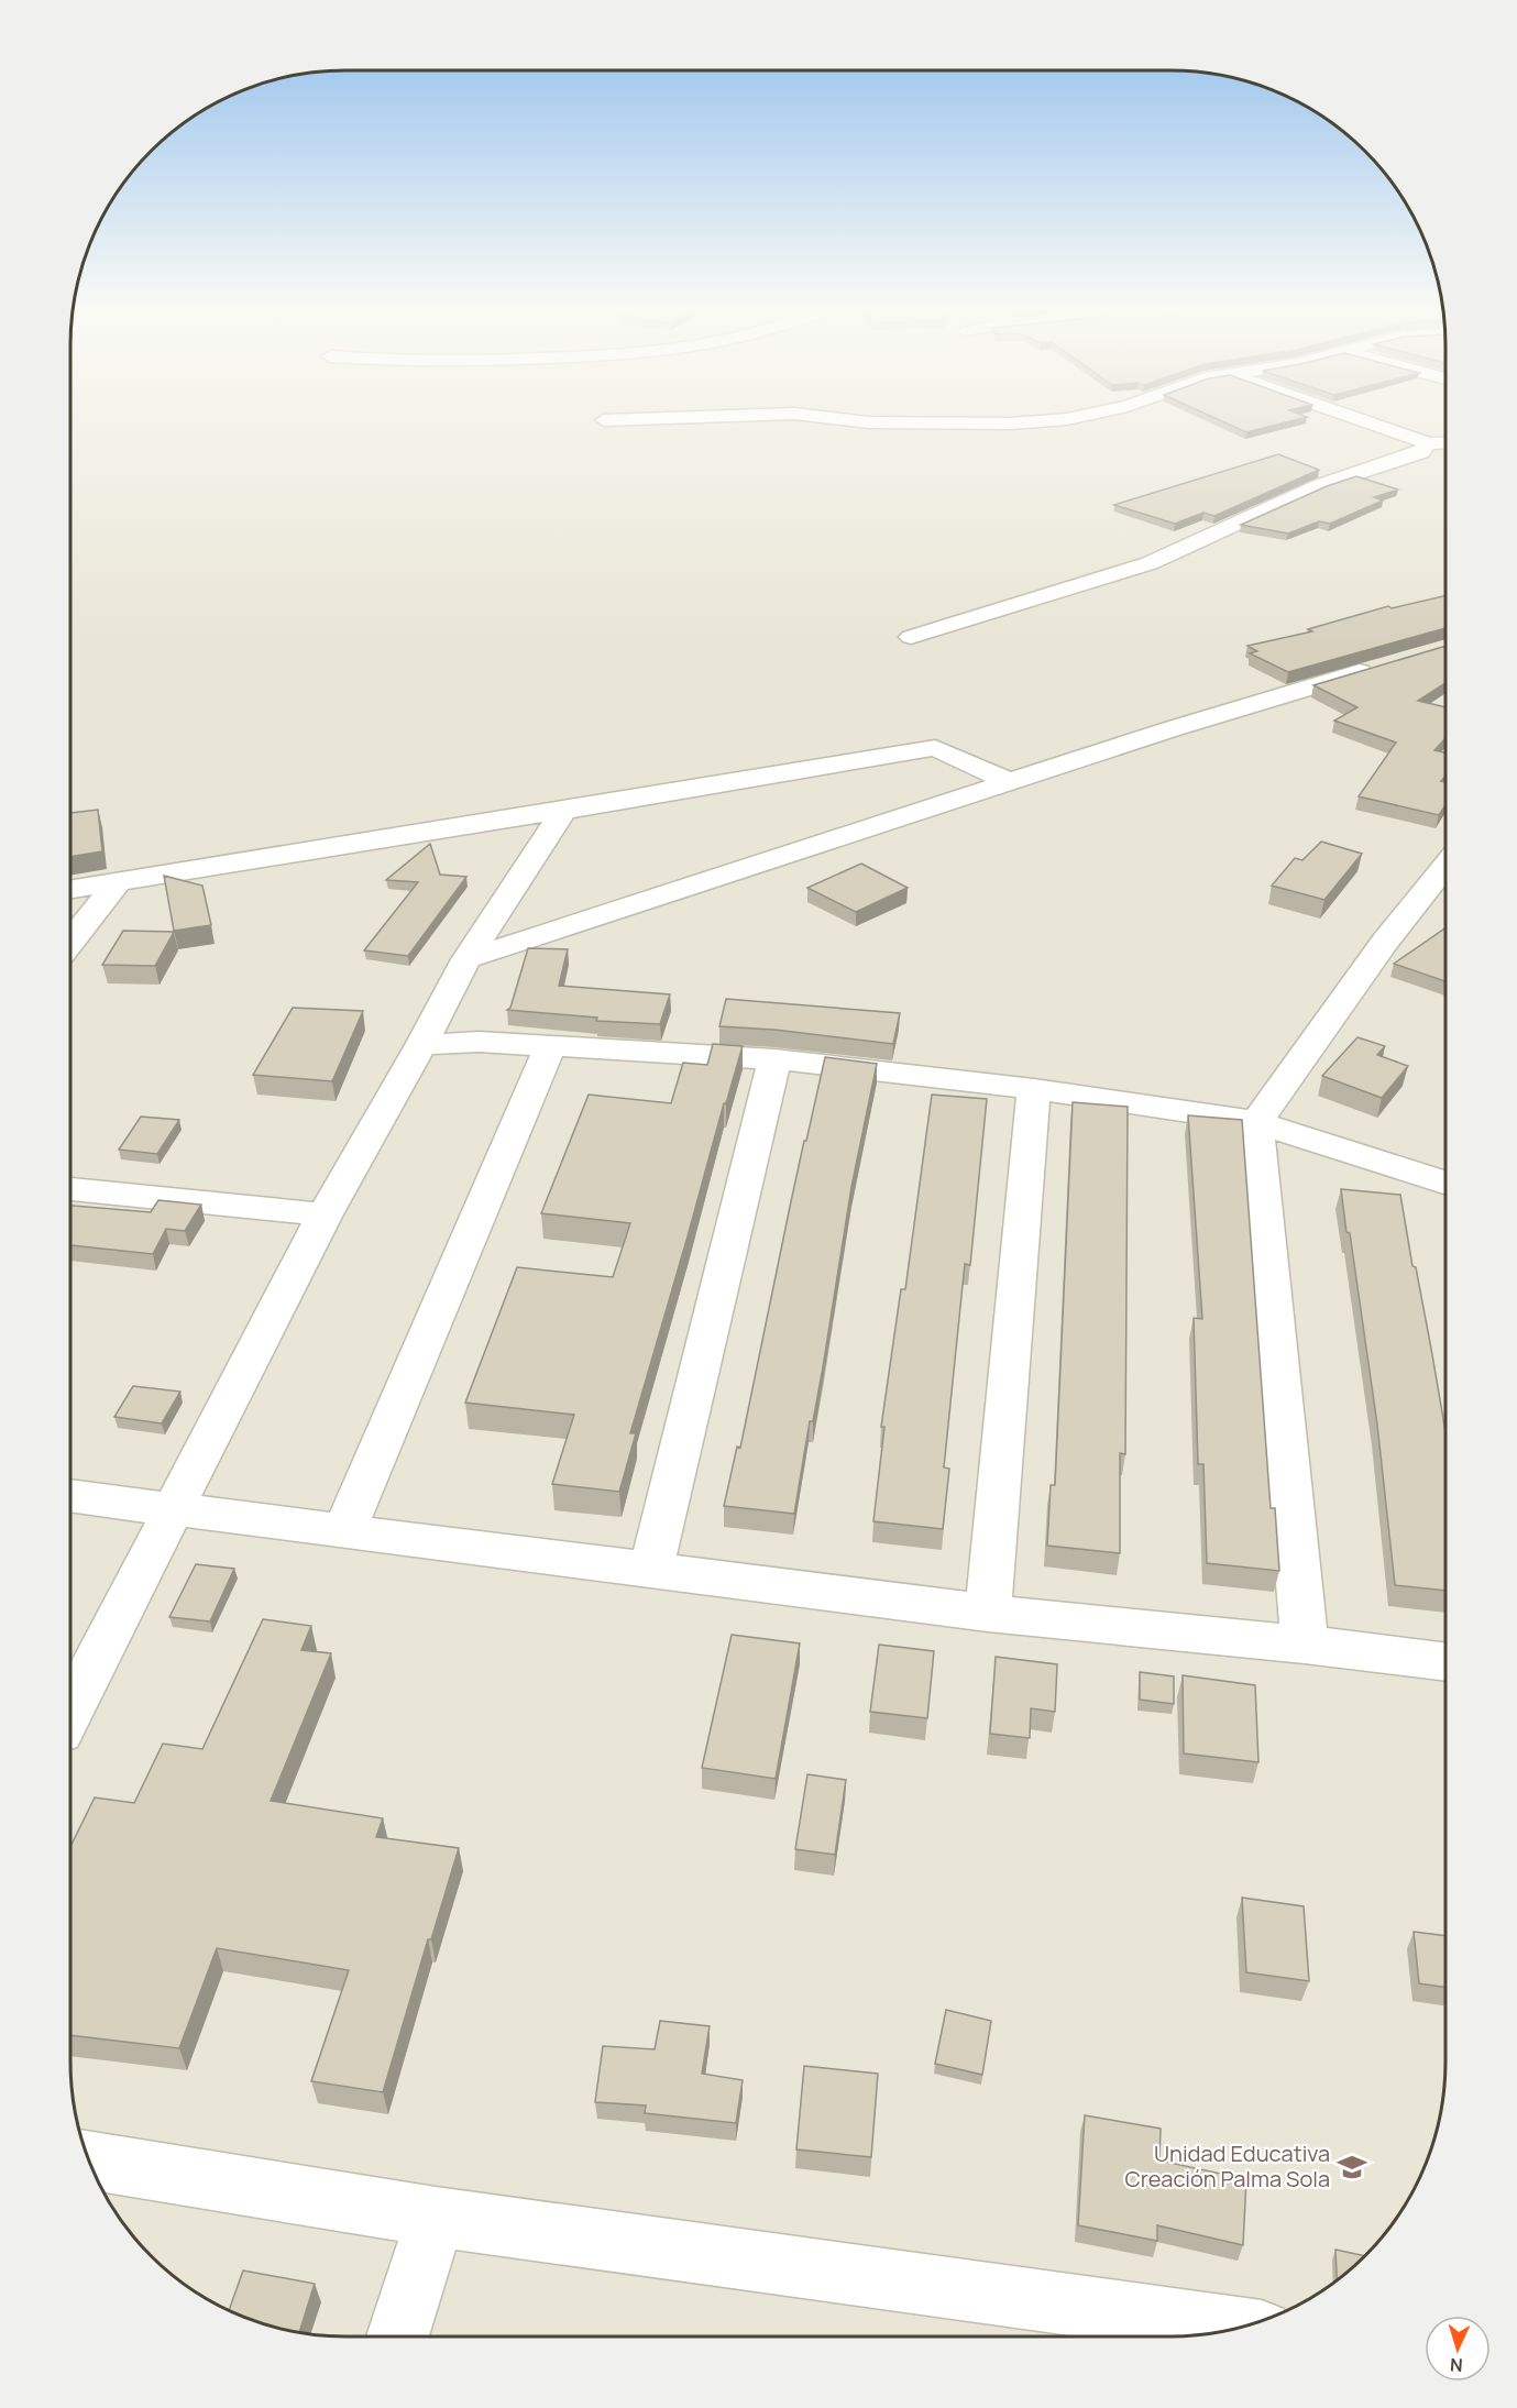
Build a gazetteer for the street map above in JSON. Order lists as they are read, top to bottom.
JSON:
{
  "places": {
    "school or university": ["Unidad Educativa Creación Palma Sola"]
  },
  "north": "bottom"
}
